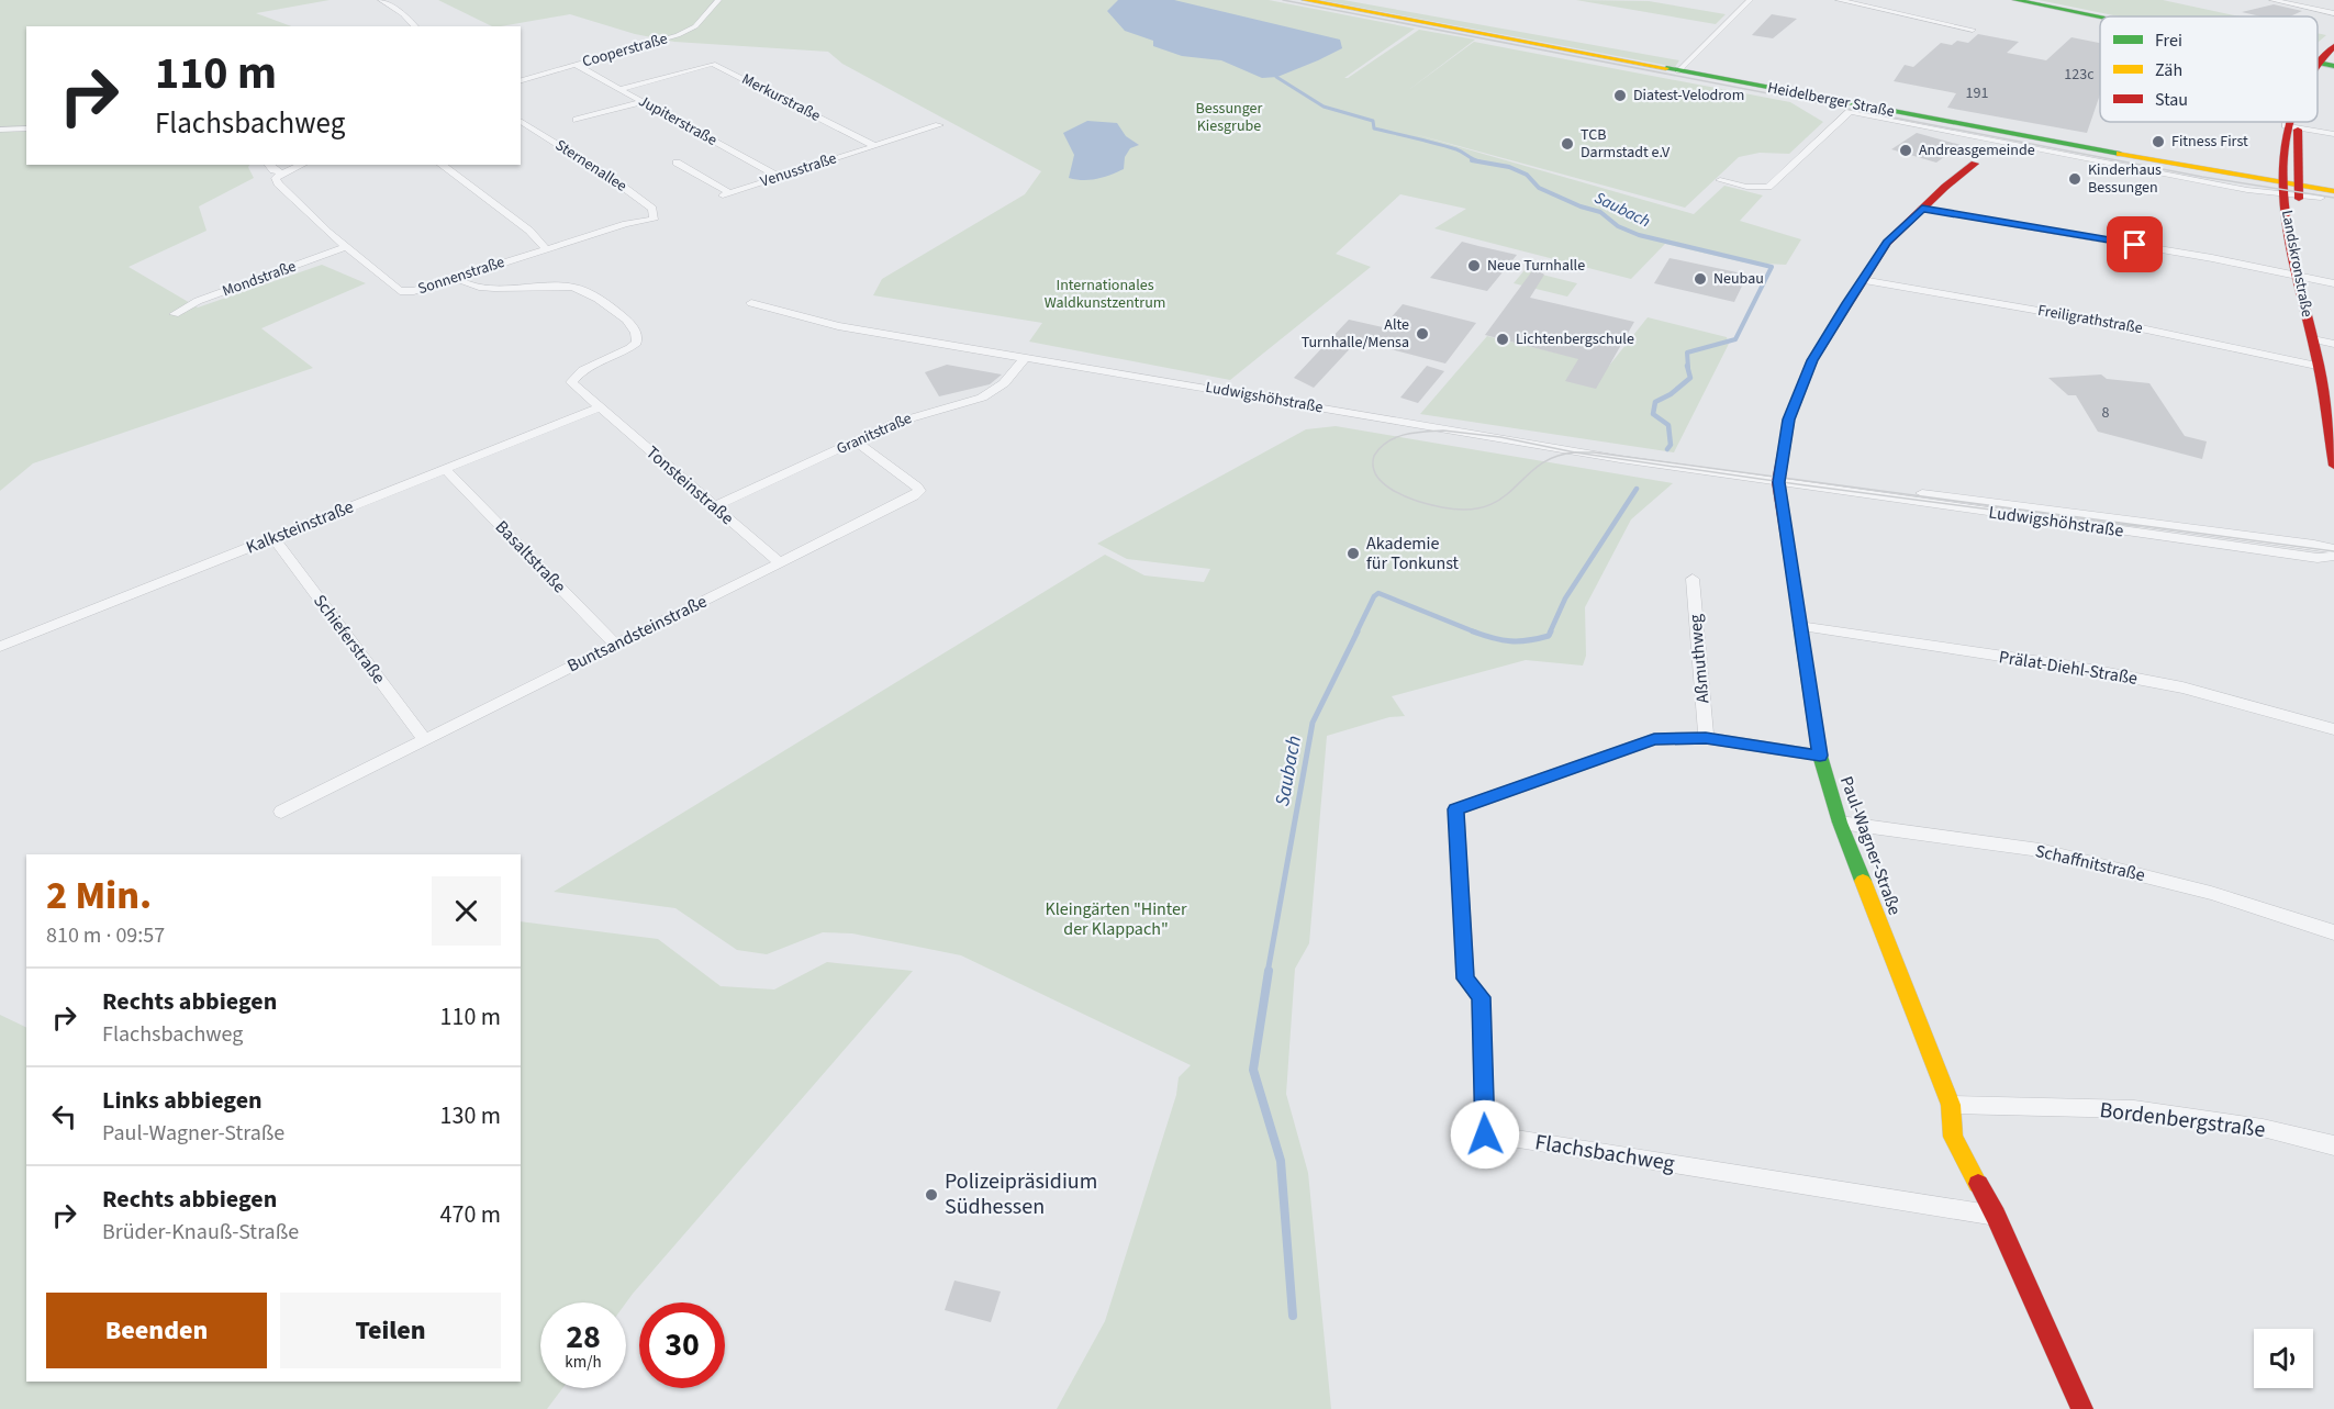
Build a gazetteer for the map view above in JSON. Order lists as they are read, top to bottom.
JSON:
{
  "streets": {
    "street": [
      "Cooperstraße",
      "Merkurstraße",
      "Heidelberger Straße",
      "Jupiterstraße",
      "Sternenallee",
      "Venusstraße",
      "Landskronstraße",
      "Sonnenstraße",
      "Mondstraße",
      "Freiligrathstraße",
      "Ludwigshöhstraße",
      "Granitstraße",
      "Tonsteinstraße",
      "Kalksteinstraße",
      "Basaltstraße",
      "Buntsandsteinstraße",
      "Schieferstraße",
      "Aßmuthweg",
      "Prälat-Diehl-Straße",
      "Paul-Wagner-Straße",
      "Schaffnitstraße",
      "Bordenbergstraße",
      "Flachsbachweg"
    ]
  },
  "crossings": [
    ["Cooperstraße", "Jupiterstraße"],
    ["Merkurstraße", "Jupiterstraße"],
    ["Merkurstraße", "Venusstraße"],
    ["Heidelberger Straße", "Landskronstraße"],
    ["Jupiterstraße", "Venusstraße"],
    ["Sternenallee", "Sonnenstraße"],
    ["Landskronstraße", "Freiligrathstraße"],
    ["Sonnenstraße", "Mondstraße"],
    ["Sonnenstraße", "Tonsteinstraße"],
    ["Freiligrathstraße", "Paul-Wagner-Straße"],
    ["Ludwigshöhstraße", "Granitstraße"],
    ["Ludwigshöhstraße", "Paul-Wagner-Straße"],
    ["Granitstraße", "Tonsteinstraße"],
    ["Granitstraße", "Buntsandsteinstraße"],
    ["Tonsteinstraße", "Kalksteinstraße"],
    ["Tonsteinstraße", "Buntsandsteinstraße"],
    ["Kalksteinstraße", "Basaltstraße"],
    ["Kalksteinstraße", "Schieferstraße"],
    ["Basaltstraße", "Buntsandsteinstraße"],
    ["Buntsandsteinstraße", "Schieferstraße"],
    ["Aßmuthweg", "Flachsbachweg"],
    ["Prälat-Diehl-Straße", "Paul-Wagner-Straße"],
    ["Paul-Wagner-Straße", "Schaffnitstraße"],
    ["Paul-Wagner-Straße", "Bordenbergstraße"],
    ["Paul-Wagner-Straße", "Flachsbachweg"]
  ],
  "water": ["Saubach"],
  "parks": ["Bessunger Kiesgrube", "Internationales Waldkunstzentrum", "Kleingärten \"Hinter der Klappach\""],
  "places": [
    "Diatest-Velodrom",
    "Fitness First",
    "TCB Darmstadt e.V",
    "Andreasgemeinde",
    "Kinderhaus Bessungen",
    "Neue Turnhalle",
    "Neubau",
    "Alte Turnhalle/Mensa",
    "Lichtenbergschule",
    "Akademie für Tonkunst",
    "Polizeipräsidium Südhessen"
  ],
  "house_numbers": ["123c", "191", "8"],
  "legend": ["Frei", "Zäh", "Stau"],
  "page": {
    "turn": ["110 m", "Flachsbachweg"],
    "heading": ["2 Min.", "810 m · 09:57"],
    "list": [
      {
        "name": "Rechts abbiegen",
        "note": "Flachsbachweg",
        "value": "110 m"
      },
      {
        "name": "Links abbiegen",
        "note": "Paul-Wagner-Straße",
        "value": "130 m"
      },
      {
        "name": "Rechts abbiegen",
        "note": "Brüder-Knauß-Straße",
        "value": "470 m"
      }
    ],
    "buttons": ["Beenden", "Teilen"],
    "speed": "28 km/h",
    "limit": "30"
  }
}
